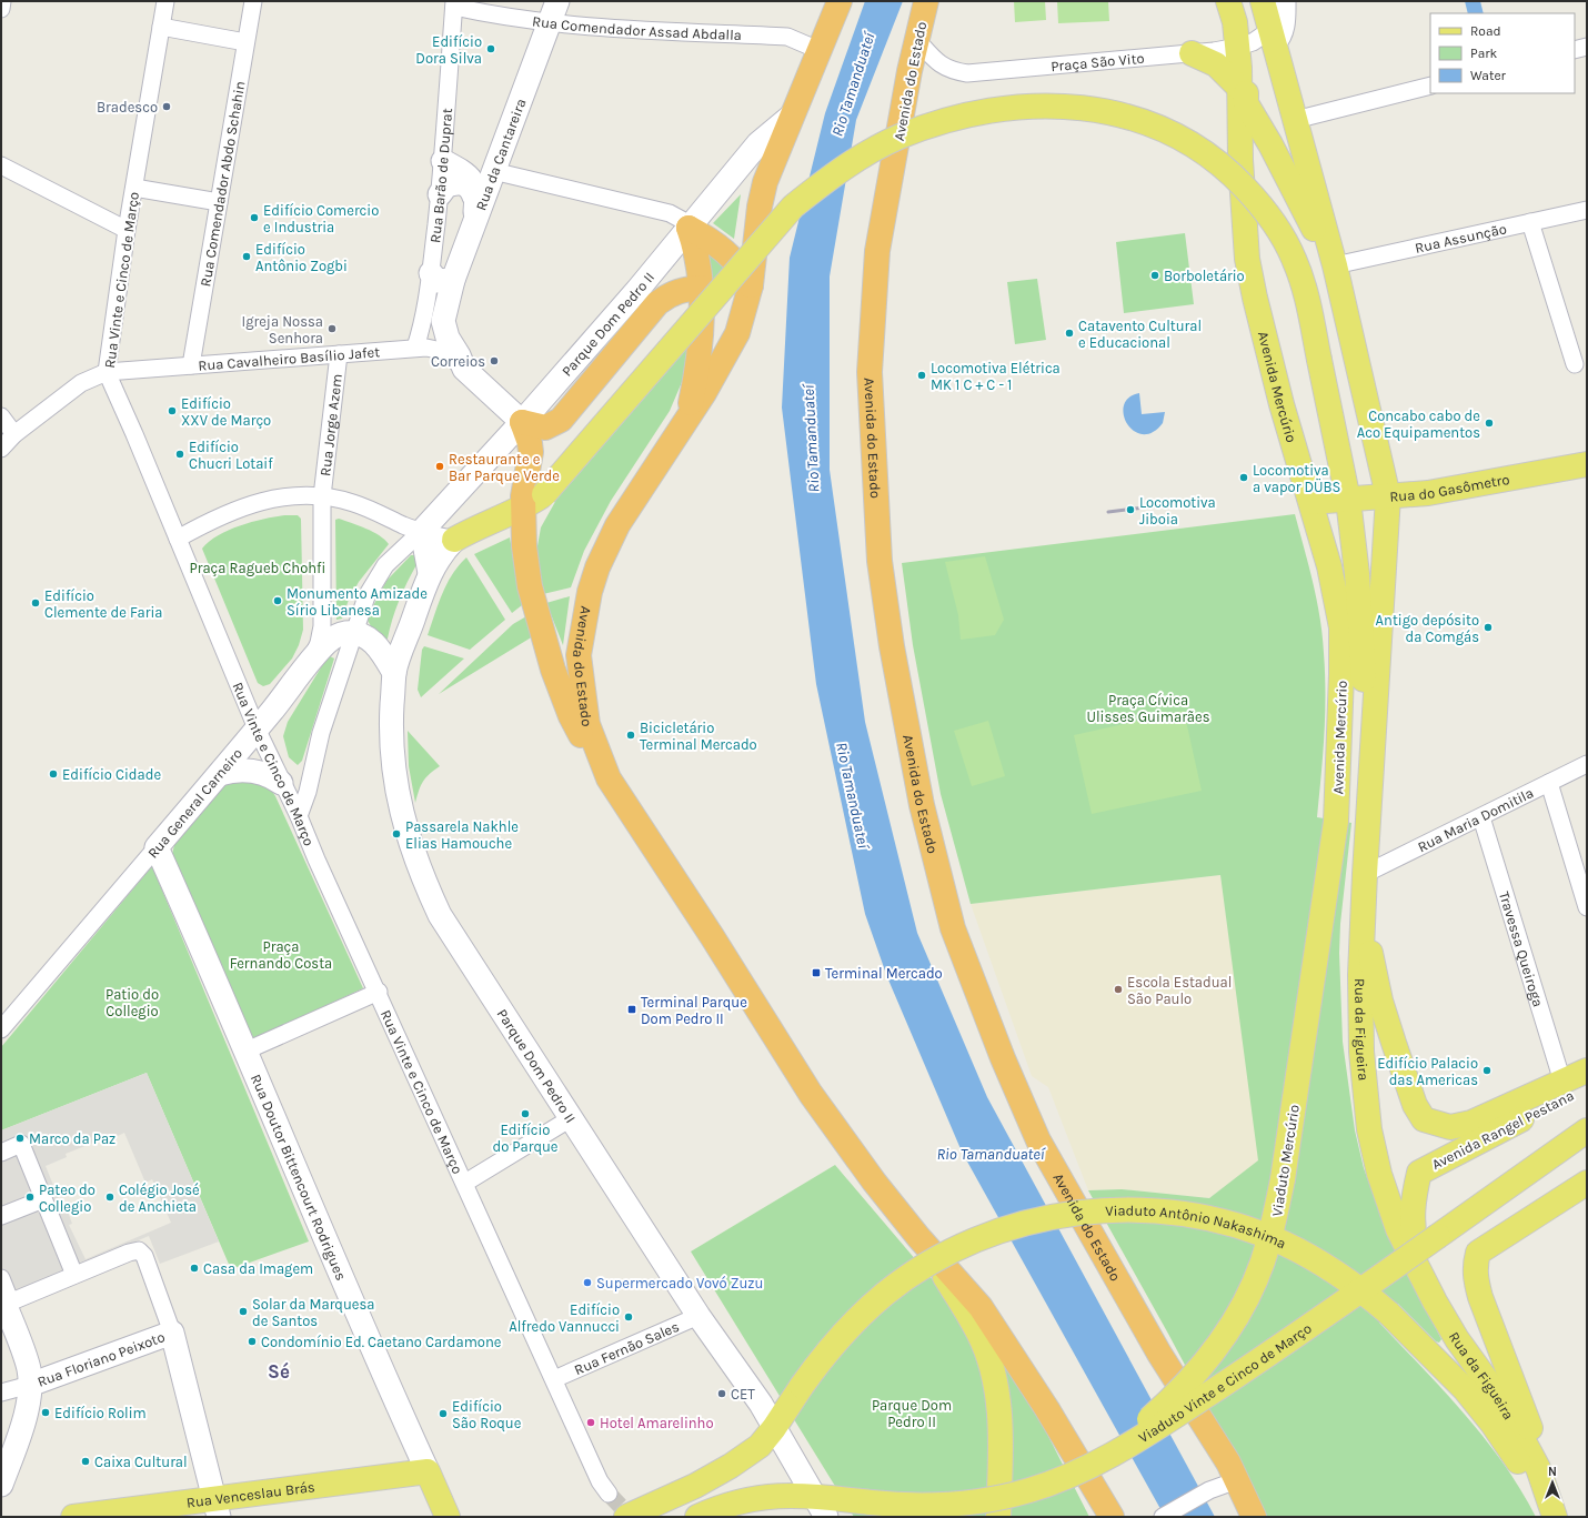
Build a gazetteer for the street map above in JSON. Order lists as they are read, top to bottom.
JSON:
{
  "streets": {
    "highway": ["Avenida do Estado"],
    "main road": [
      "Avenida Mercúrio",
      "Rua do Gasômetro",
      "Rua da Figueira",
      "Avenida Rangel Pestana",
      "Viaduto Mercúrio",
      "Viaduto Antônio Nakashima",
      "Viaduto Vinte e Cinco de Março",
      "Rua Venceslau Brás"
    ],
    "street": [
      "Rua Comendador Assad Abdalla",
      "Praça São Vito",
      "Rua da Cantareira",
      "Rua Barão de Duprat",
      "Rua Comendador Abdo Schahin",
      "Rua Assunção",
      "Rua Vinte e Cinco de Março",
      "Parque Dom Pedro II",
      "Rua Cavalheiro Basílio Jafet",
      "Rua Jorge Azem",
      "Rua General Carneiro",
      "Rua Maria Domitila",
      "Travessa Queiroga",
      "Rua Doutor Bittencourt Rodrigues",
      "Rua Fernão Sales",
      "Rua Floriano Peixoto"
    ]
  },
  "crossings": [
    ["Rua Comendador Assad Abdalla", "Avenida do Estado"],
    ["Rua Comendador Assad Abdalla", "Rua da Cantareira"],
    ["Rua Comendador Assad Abdalla", "Rua Barão de Duprat"],
    ["Praça São Vito", "Avenida do Estado"],
    ["Praça São Vito", "Avenida Mercúrio"],
    ["Avenida do Estado", "Parque Dom Pedro II"],
    ["Rua da Cantareira", "Rua Barão de Duprat"],
    ["Rua da Cantareira", "Rua Cavalheiro Basílio Jafet"],
    ["Rua Barão de Duprat", "Rua Cavalheiro Basílio Jafet"],
    ["Rua Comendador Abdo Schahin", "Rua Cavalheiro Basílio Jafet"],
    ["Rua Vinte e Cinco de Março", "Rua Cavalheiro Basílio Jafet"],
    ["Rua Vinte e Cinco de Março", "Rua General Carneiro"],
    ["Rua Vinte e Cinco de Março", "Rua Fernão Sales"],
    ["Parque Dom Pedro II", "Rua Cavalheiro Basílio Jafet"],
    ["Parque Dom Pedro II", "Rua General Carneiro"],
    ["Parque Dom Pedro II", "Viaduto Antônio Nakashima"],
    ["Parque Dom Pedro II", "Rua Fernão Sales"],
    ["Parque Dom Pedro II", "Viaduto Vinte e Cinco de Março"],
    ["Rua Cavalheiro Basílio Jafet", "Rua Jorge Azem"],
    ["Avenida Mercúrio", "Rua do Gasômetro"],
    ["Avenida Mercúrio", "Viaduto Mercúrio"],
    ["Rua do Gasômetro", "Rua da Figueira"],
    ["Rua Maria Domitila", "Travessa Queiroga"],
    ["Rua Maria Domitila", "Rua da Figueira"],
    ["Travessa Queiroga", "Avenida Rangel Pestana"],
    ["Rua da Figueira", "Avenida Rangel Pestana"],
    ["Rua da Figueira", "Viaduto Antônio Nakashima"],
    ["Viaduto Mercúrio", "Viaduto Vinte e Cinco de Março"],
    ["Rua Doutor Bittencourt Rodrigues", "Rua Venceslau Brás"]
  ],
  "districts": ["Sé"],
  "water": ["Rio Tamanduateí"],
  "parks": [
    "Praça Ragueb Chohfi",
    "Praça Cívica Ulisses Guimarães",
    "Praça Fernando Costa",
    "Patio do Collegio",
    "Parque Dom Pedro II"
  ],
  "places": {
    "other": [
      "Edifício Dora Silva",
      "Bradesco",
      "Edifício Comercio e Industria",
      "Edifício Antônio Zogbi",
      "Borboletário",
      "Igreja Nossa Senhora",
      "Catavento Cultural e Educacional",
      "Correios",
      "Locomotiva Elétrica MK 1 C + C - 1",
      "Edifício XXV de Março",
      "Concabo cabo de Aco Equipamentos",
      "Edifício Chucri Lotaif",
      "Restaurante e Bar Parque Verde",
      "Locomotiva a vapor DÜBS",
      "Locomotiva Jiboia",
      "Monumento Amizade Sírio Libanesa",
      "Edifício Clemente de Faria",
      "Antigo depósito da Comgás",
      "Bicicletário Terminal Mercado",
      "Edifício Cidade",
      "Passarela Nakhle Elias Hamouche",
      "Escola Estadual São Paulo",
      "Edifício Palacio das Americas",
      "Edifício do Parque",
      "Marco da Paz",
      "Pateo do Collegio",
      "Colégio José de Anchieta",
      "Casa da Imagem",
      "Supermercado Vovó Zuzu",
      "Solar da Marquesa de Santos",
      "Edifício Alfredo Vannucci",
      "Condomínio Ed. Caetano Cardamone",
      "CET",
      "Edifício Rolim",
      "Edifício São Roque",
      "Hotel Amarelinho",
      "Caixa Cultural"
    ],
    "transit": ["Terminal Mercado", "Terminal Parque Dom Pedro II"]
  },
  "legend": ["Road", "Park", "Water"],
  "north": "top"
}
